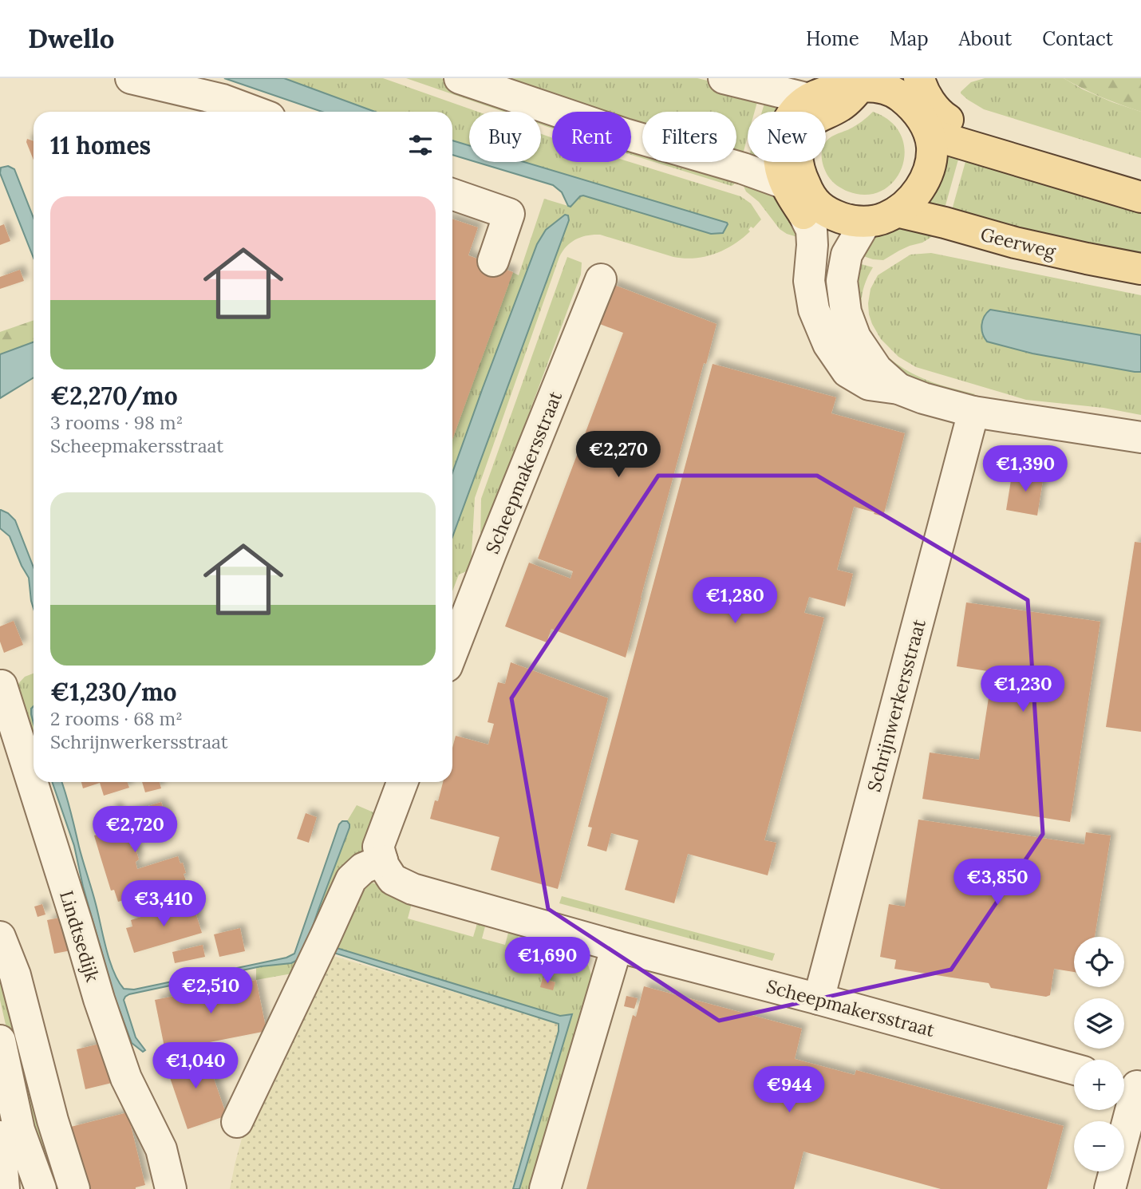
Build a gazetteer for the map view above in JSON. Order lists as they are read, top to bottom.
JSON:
{
  "streets": {
    "main road": ["Geerweg"],
    "street": ["Scheepmakersstraat", "Schrijnwerkersstraat", "Lindtsedijk"]
  },
  "crossings": [
    ["Scheepmakersstraat", "Schrijnwerkersstraat"]
  ],
  "page": {
    "header": "Dwello",
    "nav": [
      "Home",
      "Map",
      "About",
      "Contact"
    ],
    "chip": [
      "Buy",
      "Rent",
      "Filters",
      "New"
    ],
    "heading": "11 homes",
    "list": [
      {
        "name": "€2,270/mo",
        "note": "3 rooms · 98 m² · Scheepmakersstraat"
      },
      {
        "name": "€1,230/mo",
        "note": "2 rooms · 68 m² · Schrijnwerkersstraat"
      }
    ],
    "price": [
      "€2,270",
      "€1,390",
      "€1,280",
      "€1,230",
      "€2,720",
      "€3,850",
      "€3,410",
      "€1,690",
      "€2,510",
      "€1,040",
      "€944"
    ],
    "map_buttons": ["+", "−"]
  }
}
